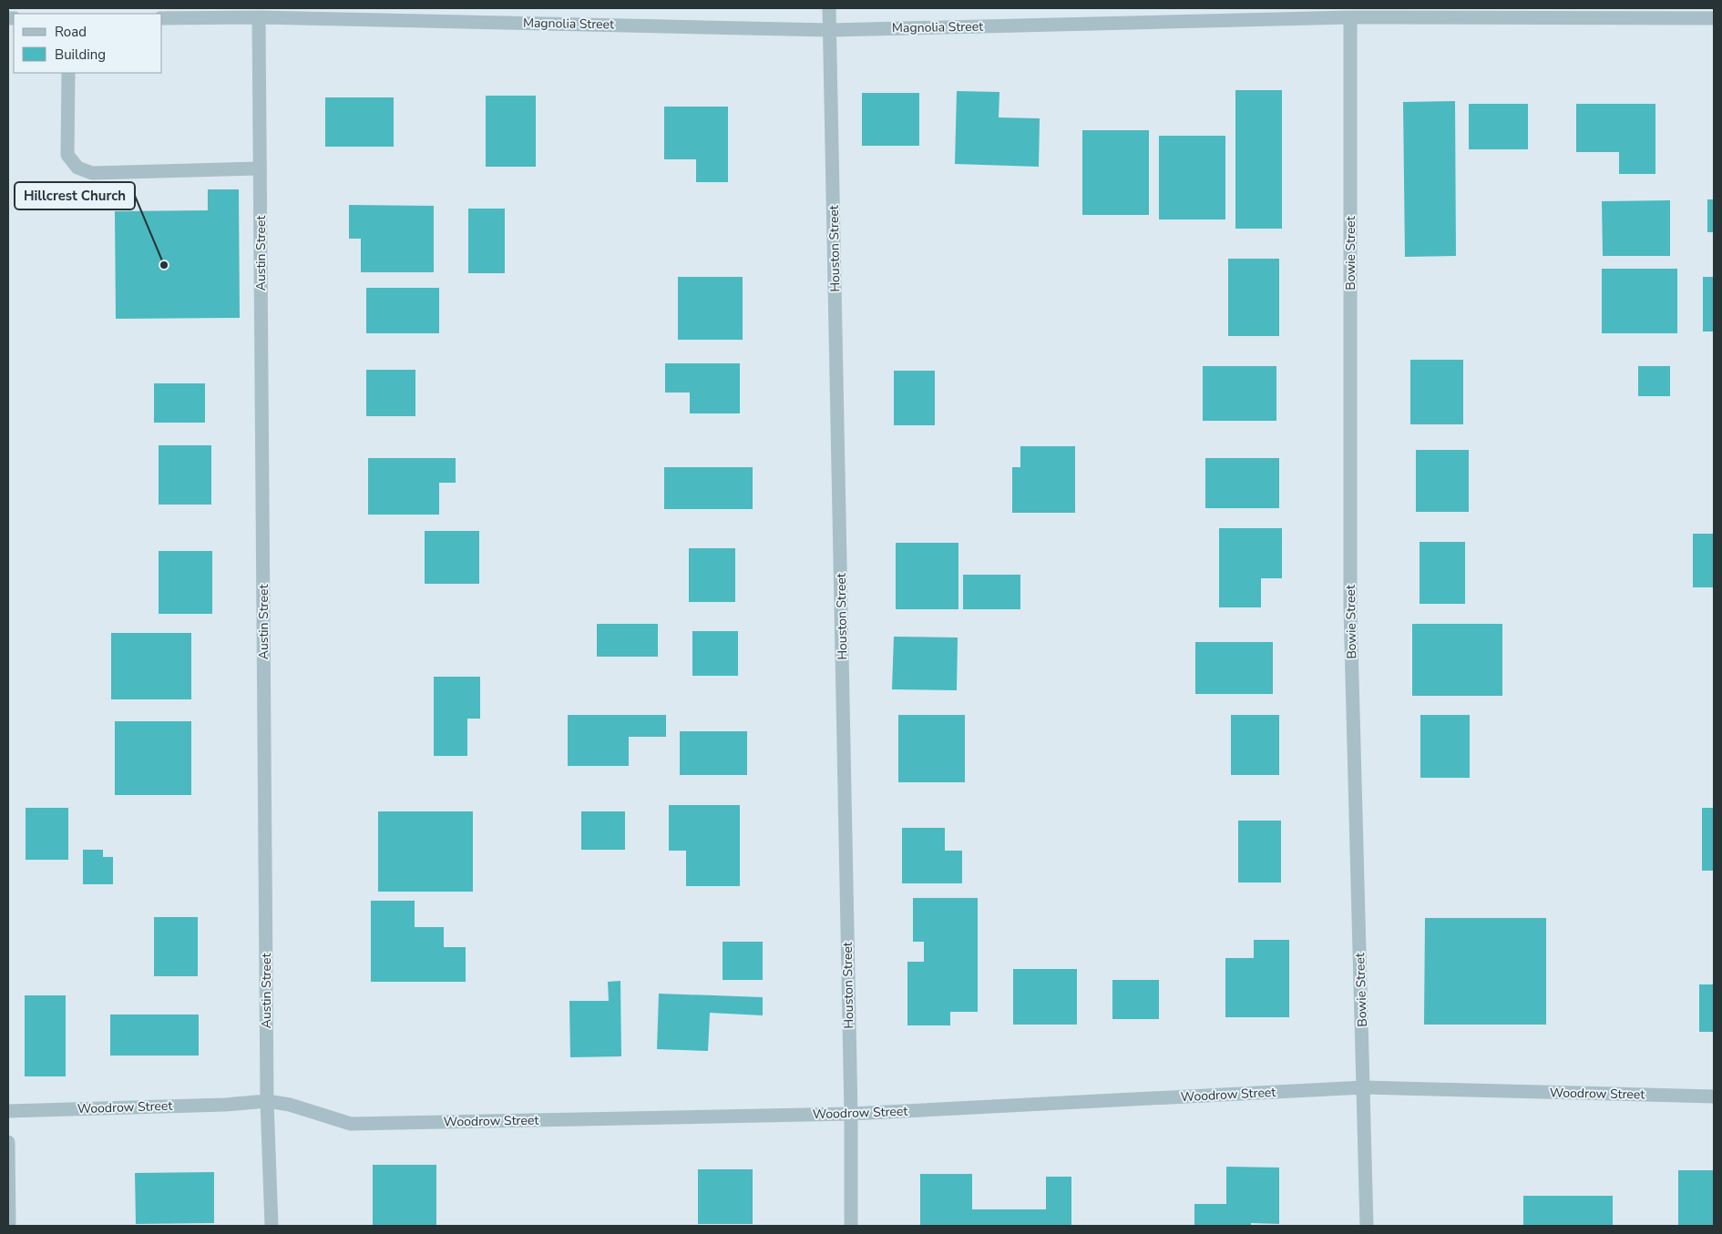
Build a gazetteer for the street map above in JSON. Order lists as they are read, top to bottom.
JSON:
{
  "streets": {
    "street": [
      "Magnolia Street",
      "Houston Street",
      "Austin Street",
      "Bowie Street",
      "Woodrow Street"
    ]
  },
  "crossings": [
    ["Magnolia Street", "Houston Street"],
    ["Magnolia Street", "Austin Street"],
    ["Magnolia Street", "Bowie Street"],
    ["Houston Street", "Woodrow Street"],
    ["Austin Street", "Woodrow Street"],
    ["Bowie Street", "Woodrow Street"]
  ],
  "places": ["Hillcrest Church"],
  "legend": ["Road", "Building"]
}
